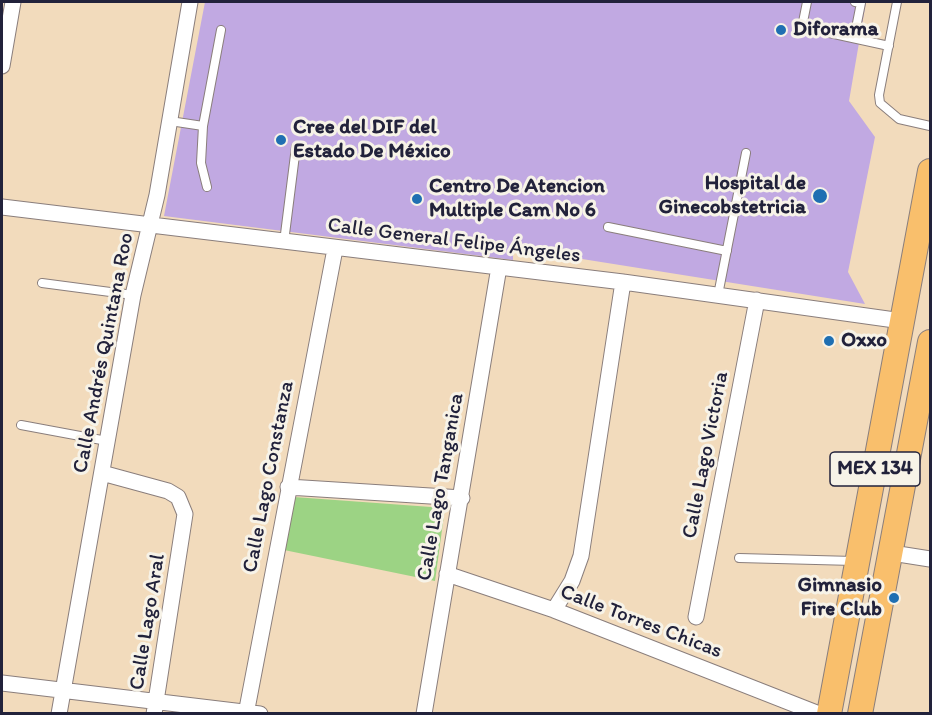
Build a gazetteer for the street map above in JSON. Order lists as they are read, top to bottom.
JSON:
{
  "streets": {
    "main road": ["MEX 134"],
    "street": [
      "Calle General Felipe Ángeles",
      "Calle Andrés Quintana Roo",
      "Calle Lago Victoria",
      "Calle Lago Constanza",
      "Calle Lago Tanganica",
      "Calle Lago Aral",
      "Calle Torres Chicas"
    ]
  },
  "crossings": [
    ["Calle General Felipe Ángeles", "Calle Andrés Quintana Roo"],
    ["Calle General Felipe Ángeles", "Calle Lago Victoria"],
    ["Calle General Felipe Ángeles", "MEX 134"],
    ["Calle General Felipe Ángeles", "Calle Lago Constanza"],
    ["Calle General Felipe Ángeles", "Calle Lago Tanganica"],
    ["Calle Andrés Quintana Roo", "Calle Lago Aral"],
    ["Calle Lago Tanganica", "Calle Torres Chicas"]
  ],
  "places": [
    "Diforama",
    "Cree del DIF del Estado De México",
    "Hospital de Ginecobstetricia",
    "Centro De Atencion Multiple Cam No 6",
    "Oxxo",
    "Gimnasio Fire Club"
  ]
}
